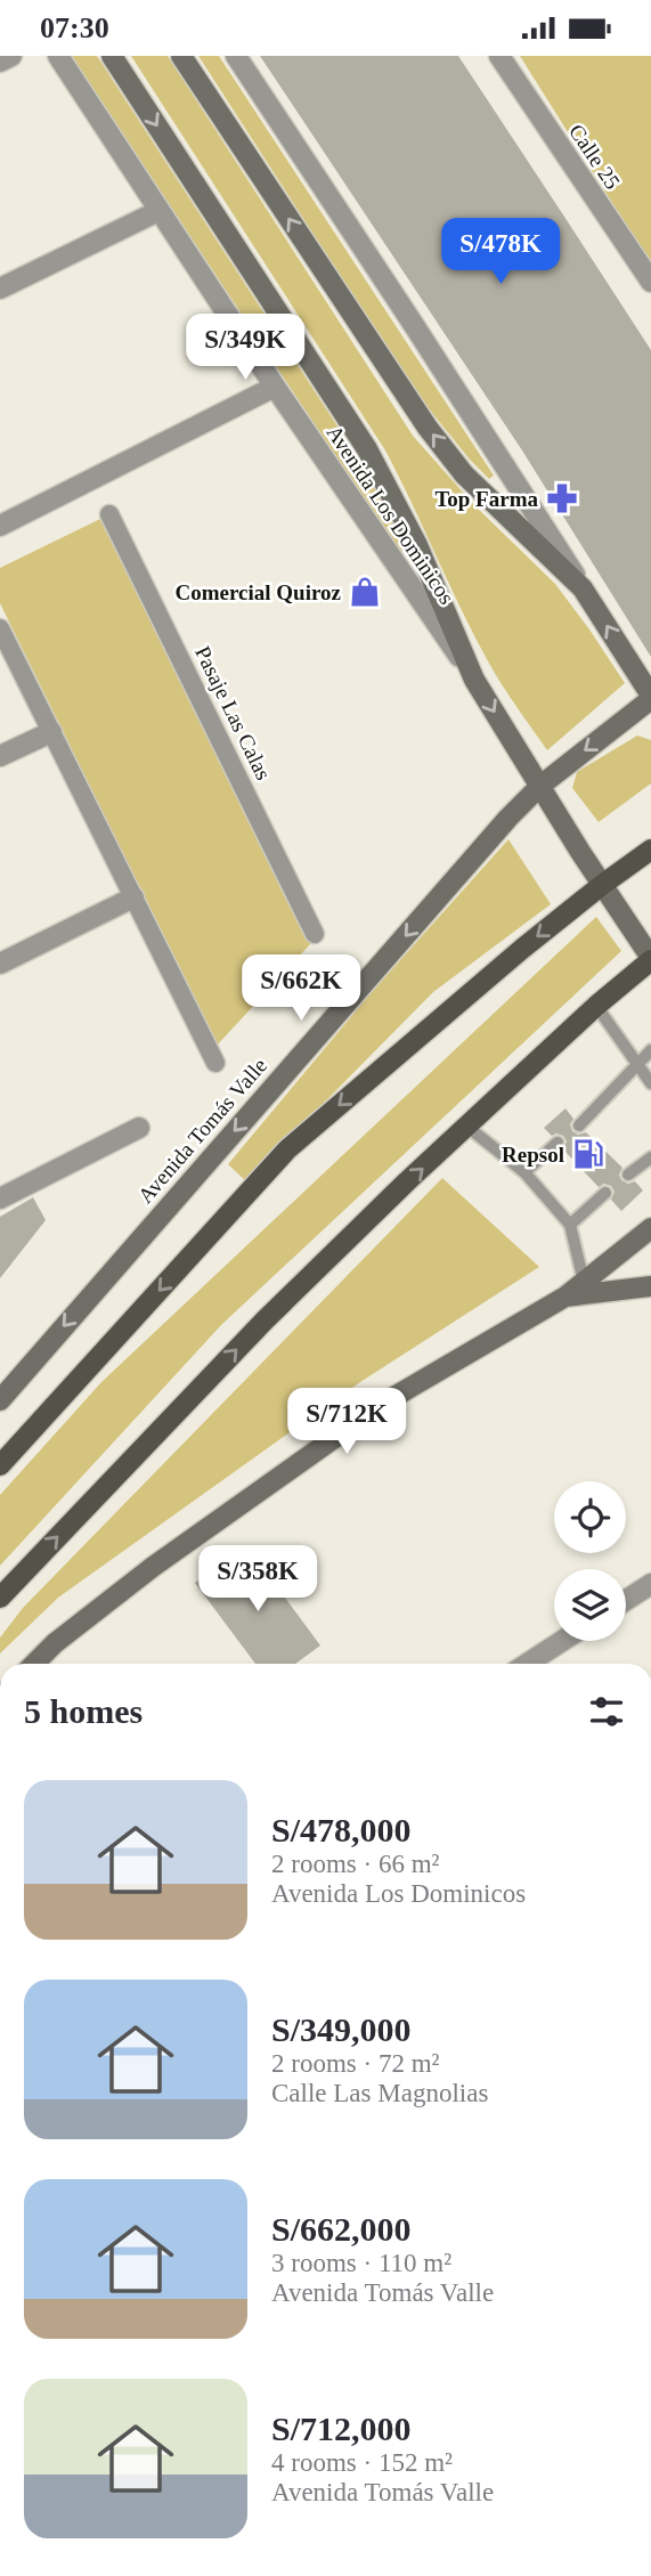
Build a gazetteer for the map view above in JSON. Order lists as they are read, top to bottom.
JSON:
{
  "streets": {
    "main road": ["Avenida Los Dominicos", "Avenida Tomás Valle"],
    "street": ["Calle 25", "Pasaje Las Calas"]
  },
  "crossings": [
    ["Avenida Los Dominicos", "Avenida Tomás Valle"]
  ],
  "places": {
    "pharmacy": ["Top Farma"],
    "shop": ["Comercial Quiroz"],
    "fuel station": ["Repsol"]
  },
  "page": {
    "status": "07:30",
    "price": [
      "S/478K",
      "S/349K",
      "S/662K",
      "S/712K",
      "S/358K"
    ],
    "heading": "5 homes",
    "list": [
      {
        "name": "S/478,000",
        "note": "2 rooms · 66 m² · Avenida Los Dominicos"
      },
      {
        "name": "S/349,000",
        "note": "2 rooms · 72 m² · Calle Las Magnolias"
      },
      {
        "name": "S/662,000",
        "note": "3 rooms · 110 m² · Avenida Tomás Valle"
      },
      {
        "name": "S/712,000",
        "note": "4 rooms · 152 m² · Avenida Tomás Valle"
      }
    ]
  }
}
